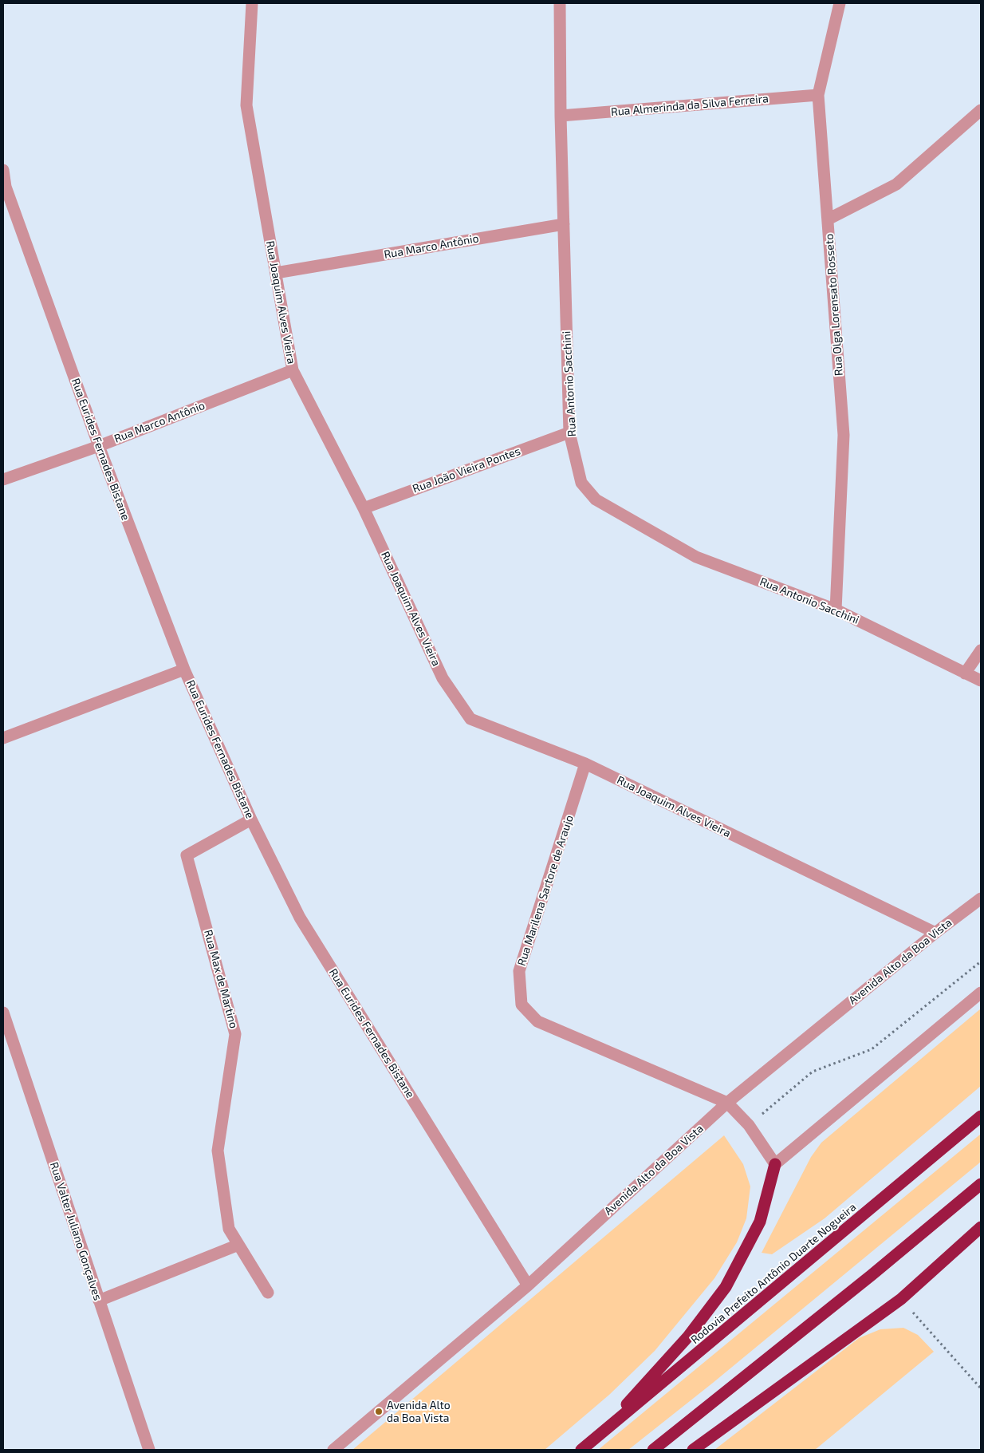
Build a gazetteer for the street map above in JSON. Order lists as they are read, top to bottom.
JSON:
{
  "streets": {
    "highway": ["Rodovia Prefeito Antônio Duarte Nogueira"],
    "street": [
      "Rua Almerinda da Silva Ferreira",
      "Rua Marco Antônio",
      "Rua Joaquim Alves Vieira",
      "Rua Olga Lorensato Rosseto",
      "Rua Antonio Sacchini",
      "Rua Eurides Fernades Bistane",
      "Rua João Vieira Pontes",
      "Rua Marilena Sartore de Araujo",
      "Avenida Alto da Boa Vista",
      "Rua Max de Martino",
      "Rua Valter Juliano Gonçalves"
    ]
  },
  "crossings": [
    ["Rua Almerinda da Silva Ferreira", "Rua Olga Lorensato Rosseto"],
    ["Rua Almerinda da Silva Ferreira", "Rua Antonio Sacchini"],
    ["Rua Marco Antônio", "Rua Joaquim Alves Vieira"],
    ["Rua Marco Antônio", "Rua Antonio Sacchini"],
    ["Rua Marco Antônio", "Rua Eurides Fernades Bistane"],
    ["Rua Joaquim Alves Vieira", "Rua João Vieira Pontes"],
    ["Rua Joaquim Alves Vieira", "Rua Marilena Sartore de Araujo"],
    ["Rua Joaquim Alves Vieira", "Avenida Alto da Boa Vista"],
    ["Rua Olga Lorensato Rosseto", "Rua Antonio Sacchini"],
    ["Rua Antonio Sacchini", "Rua João Vieira Pontes"],
    ["Rua Eurides Fernades Bistane", "Avenida Alto da Boa Vista"],
    ["Rua Eurides Fernades Bistane", "Rua Max de Martino"],
    ["Rua Marilena Sartore de Araujo", "Avenida Alto da Boa Vista"]
  ],
  "places": ["Avenida Alto da Boa Vista"]
}
